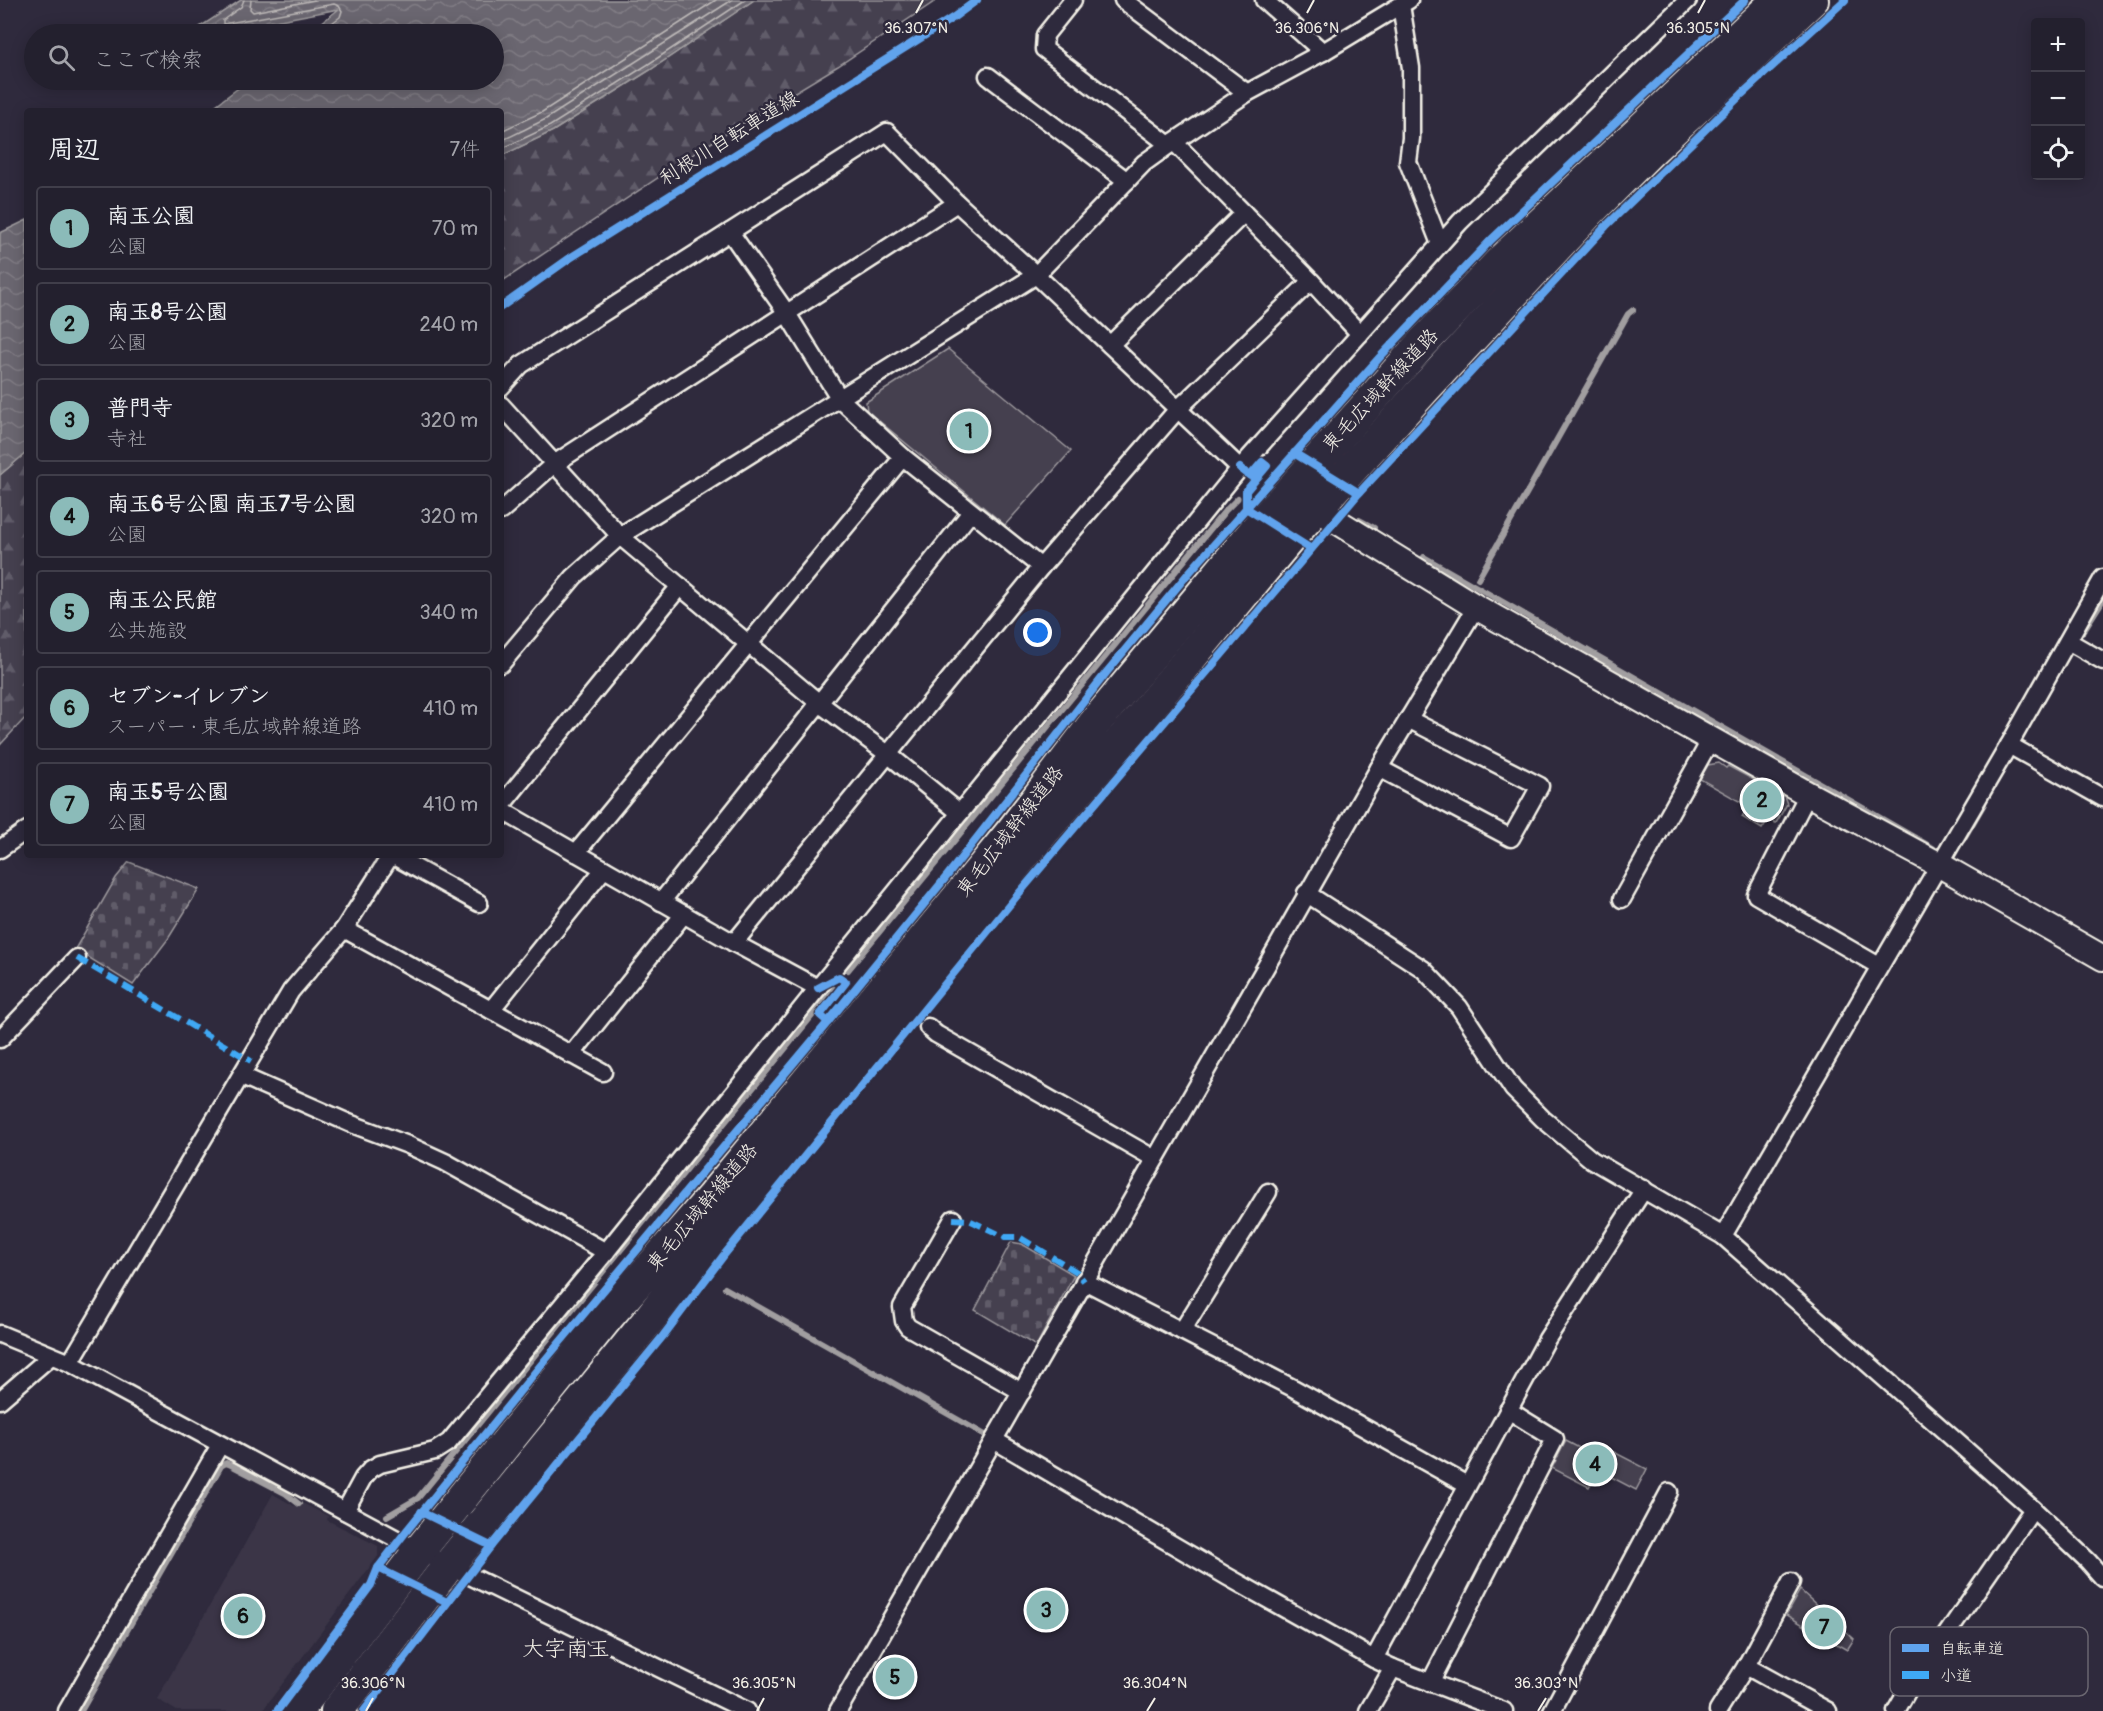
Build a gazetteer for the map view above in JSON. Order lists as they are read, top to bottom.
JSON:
{
  "streets": {
    "highway": ["東毛広域幹線道路"],
    "cycle path": ["利根川自転車道線"]
  },
  "districts": ["大字南玉"],
  "legend": ["自転車道", "小道"],
  "page": {
    "map_buttons": ["+", "−"],
    "search": "ここで検索",
    "heading": ["周辺", "7件"],
    "list": [
      {
        "mark": "1",
        "name": "南玉公園",
        "note": "公園",
        "value": "70 m"
      },
      {
        "mark": "2",
        "name": "南玉8号公園",
        "note": "公園",
        "value": "240 m"
      },
      {
        "mark": "3",
        "name": "普門寺",
        "note": "寺社",
        "value": "320 m"
      },
      {
        "mark": "4",
        "name": "南玉6号公園 南玉7号公園",
        "note": "公園",
        "value": "320 m"
      },
      {
        "mark": "5",
        "name": "南玉公民館",
        "note": "公共施設",
        "value": "340 m"
      },
      {
        "mark": "6",
        "name": "セブン-イレブン",
        "note": "スーパー · 東毛広域幹線道路",
        "value": "410 m"
      },
      {
        "mark": "7",
        "name": "南玉5号公園",
        "note": "公園",
        "value": "410 m"
      }
    ],
    "pins": [
      "1",
      "2",
      "4",
      "3",
      "6",
      "7",
      "5"
    ]
  },
  "coordinates": [
    "36.307°N",
    "36.306°N",
    "36.305°N",
    "36.304°N",
    "36.303°N"
  ]
}
